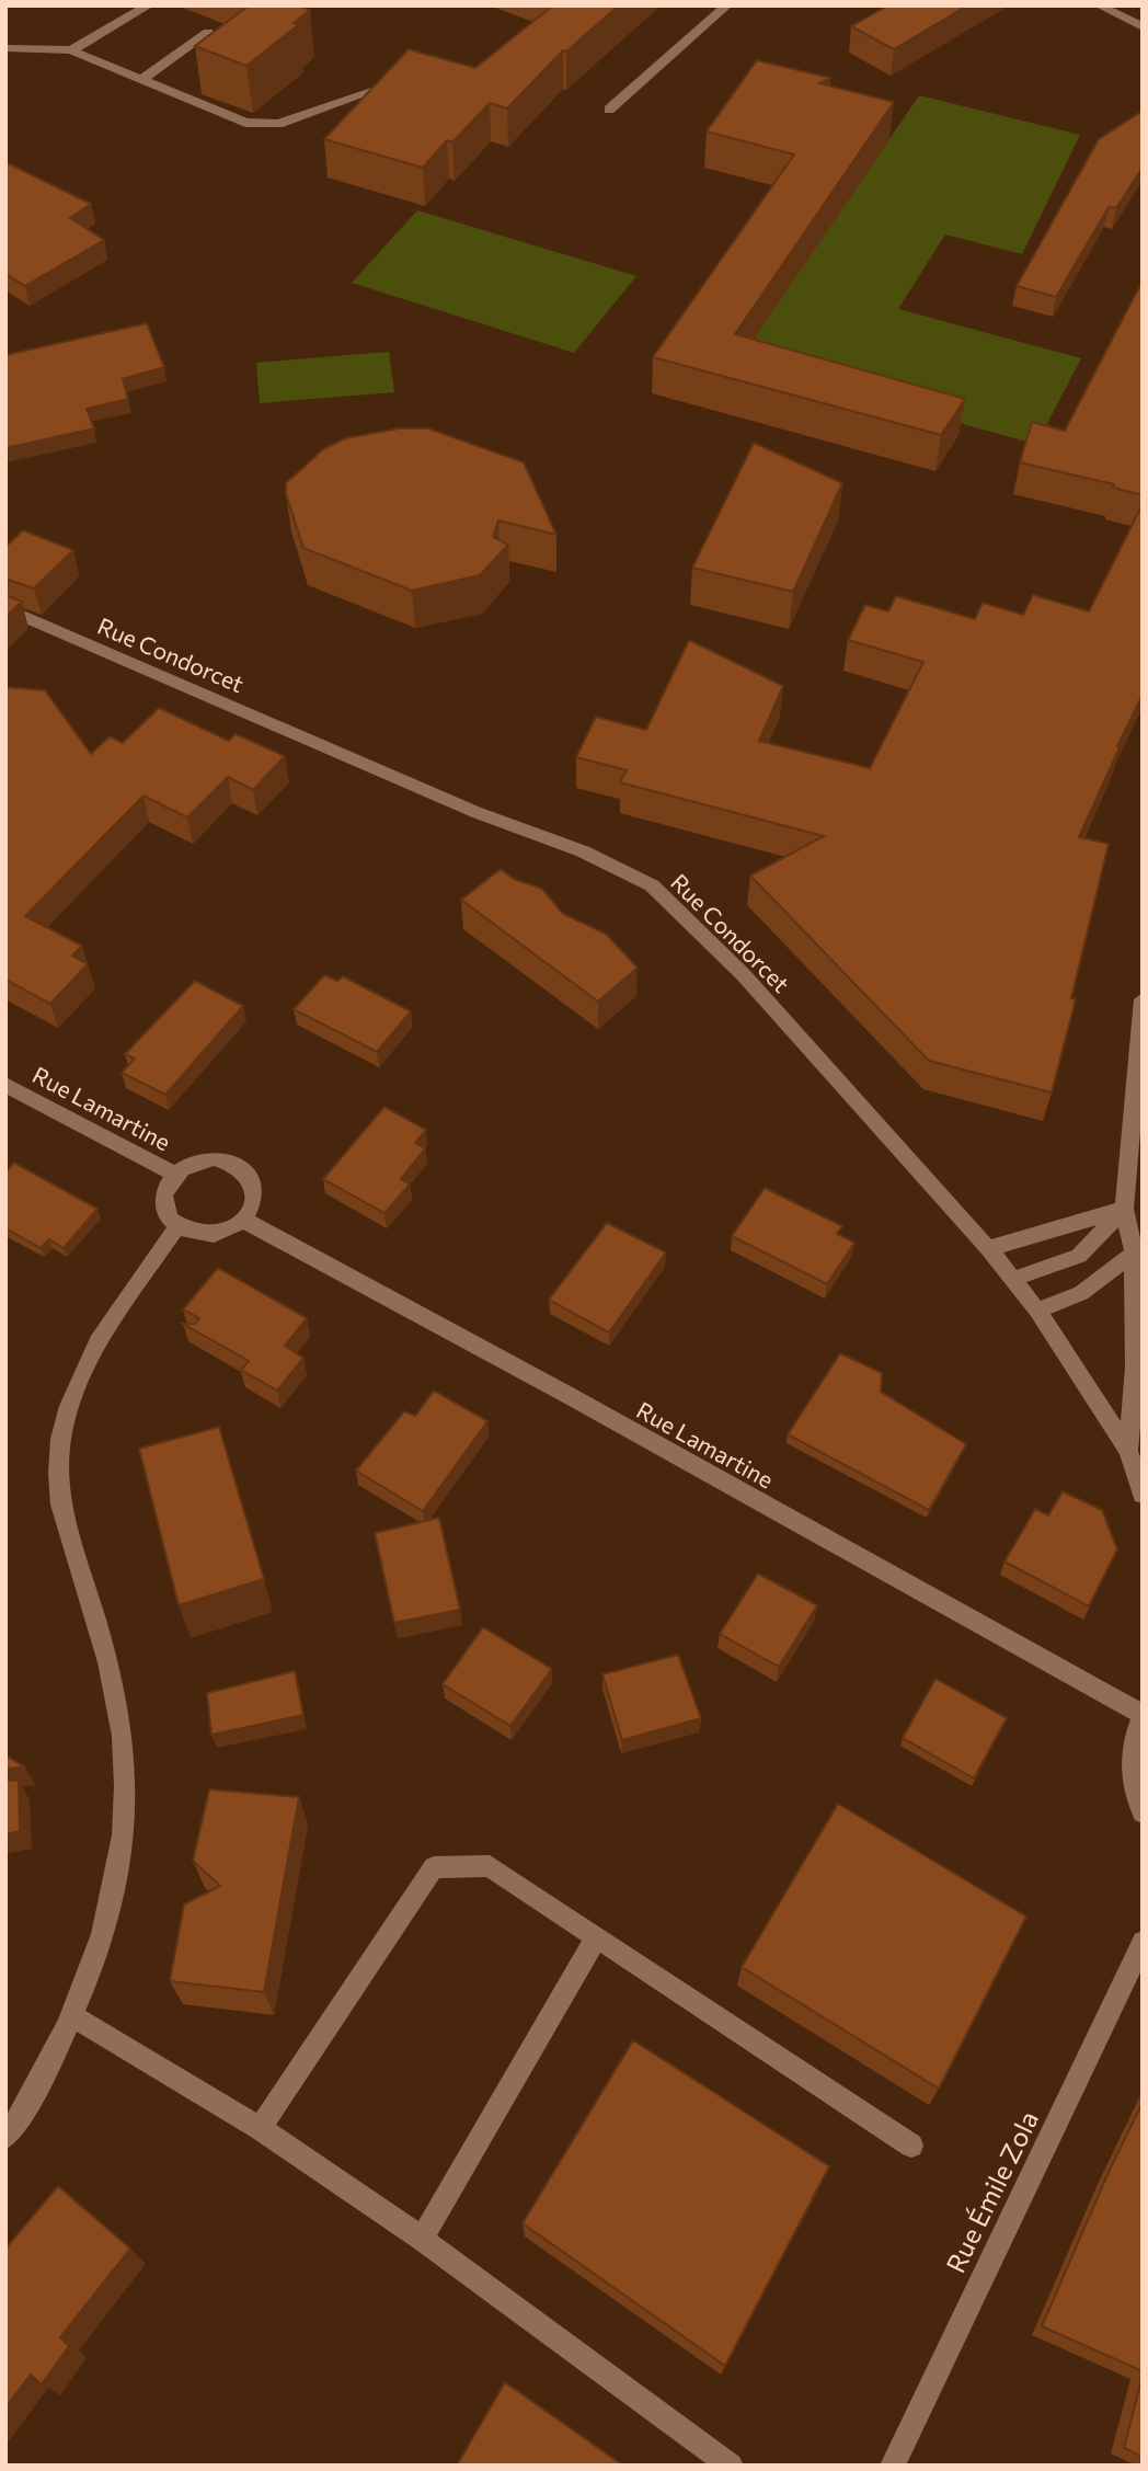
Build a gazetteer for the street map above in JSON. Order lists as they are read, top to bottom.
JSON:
{
  "streets": {
    "street": ["Rue Condorcet", "Rue Lamartine", "Rue Émile Zola"]
  }
}
